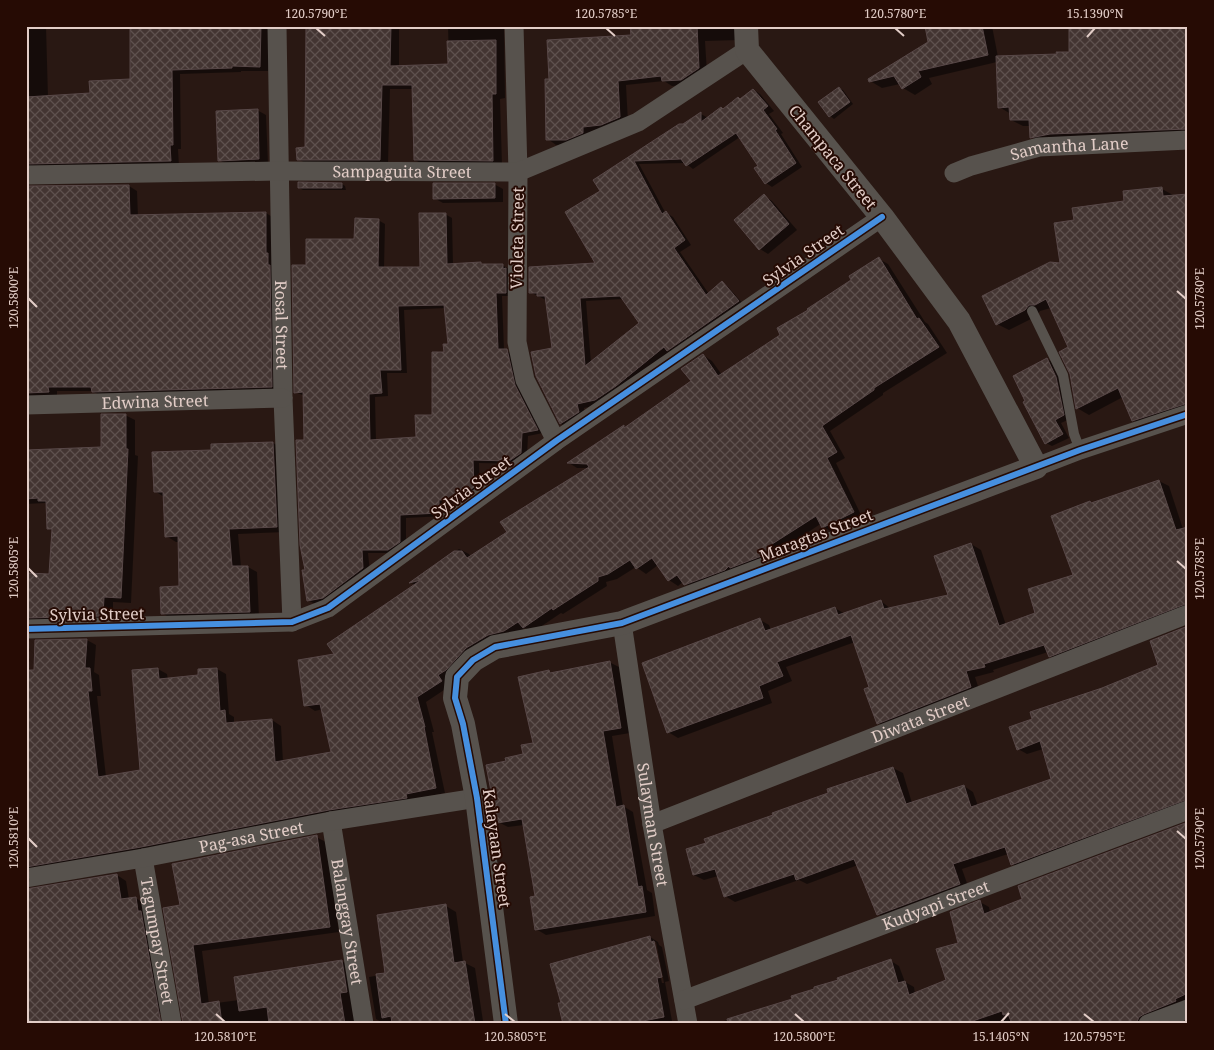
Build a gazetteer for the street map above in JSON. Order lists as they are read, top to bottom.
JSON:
{
  "streets": {
    "street": [
      "Samantha Lane",
      "Champaca Street",
      "Sampaguita Street",
      "Violeta Street",
      "Sylvia Street",
      "Rosal Street",
      "Edwina Street",
      "Maragtas Street",
      "Diwata Street",
      "Sulayman Street",
      "Pag-asa Street",
      "Kalayaan Street",
      "Kudyapi Street",
      "Balanggay Street",
      "Tagumpay Street"
    ]
  },
  "crossings": [
    ["Champaca Street", "Sampaguita Street"],
    ["Champaca Street", "Sylvia Street"],
    ["Champaca Street", "Maragtas Street"],
    ["Sampaguita Street", "Violeta Street"],
    ["Sampaguita Street", "Rosal Street"],
    ["Violeta Street", "Sylvia Street"],
    ["Sylvia Street", "Rosal Street"],
    ["Rosal Street", "Edwina Street"],
    ["Maragtas Street", "Sulayman Street"],
    ["Maragtas Street", "Kalayaan Street"],
    ["Diwata Street", "Sulayman Street"],
    ["Sulayman Street", "Kudyapi Street"],
    ["Pag-asa Street", "Kalayaan Street"],
    ["Pag-asa Street", "Balanggay Street"],
    ["Pag-asa Street", "Tagumpay Street"]
  ],
  "coordinates": [
    "120.5790°E",
    "120.5785°E",
    "120.5780°E",
    "15.1390°N",
    "120.5800°E",
    "120.5805°E",
    "120.5810°E",
    "15.1405°N",
    "120.5795°E"
  ]
}
